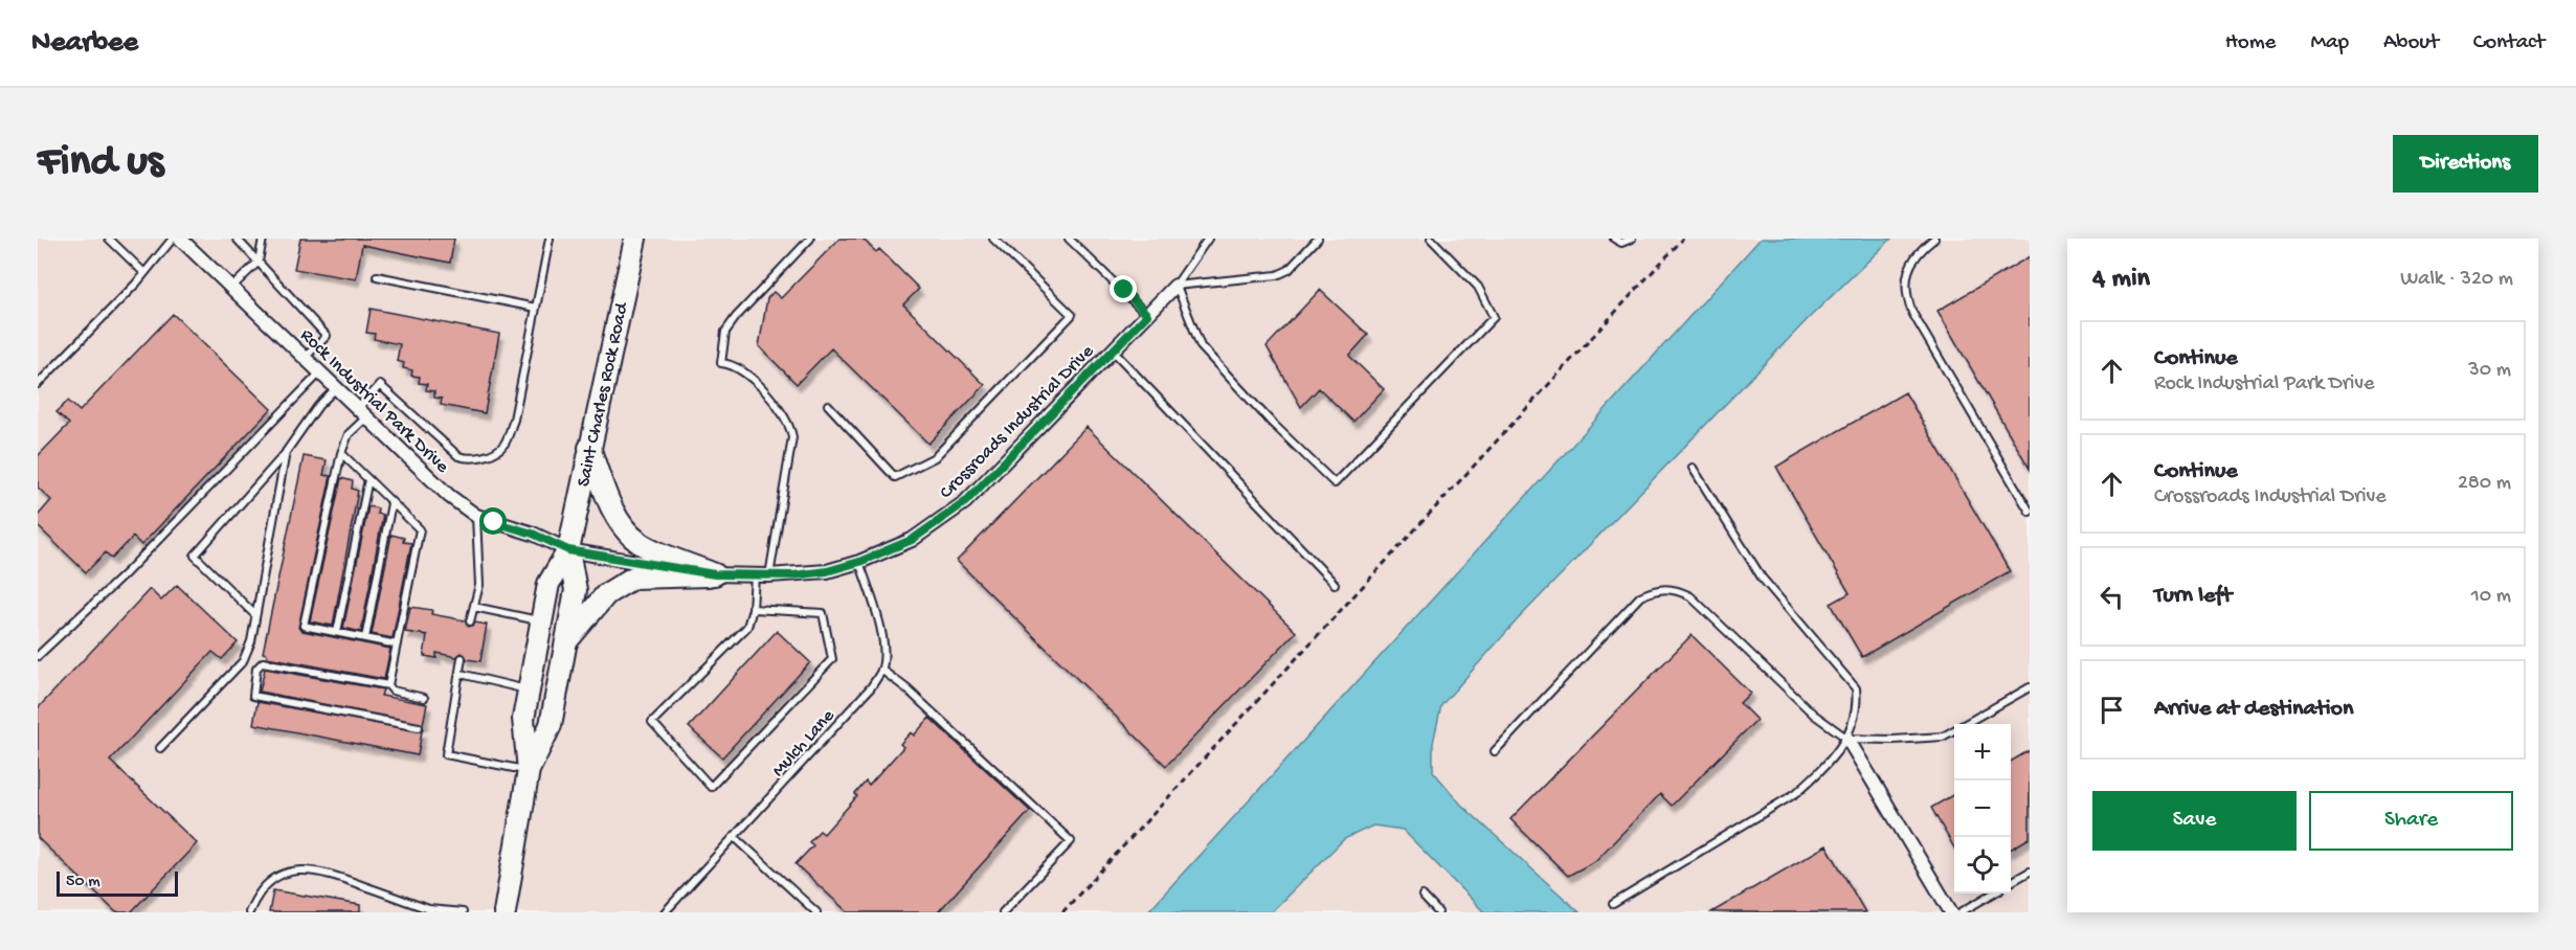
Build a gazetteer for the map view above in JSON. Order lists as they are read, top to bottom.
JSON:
{
  "streets": {
    "main road": ["Saint Charles Rock Road"],
    "street": ["Rock Industrial Park Drive", "Crossroads Industrial Drive"],
    "lane": ["Mulch Lane"]
  },
  "crossings": [
    ["Saint Charles Rock Road", "Rock Industrial Park Drive"],
    ["Saint Charles Rock Road", "Crossroads Industrial Drive"],
    ["Rock Industrial Park Drive", "Crossroads Industrial Drive"]
  ],
  "scale_bar": "50 m",
  "page": {
    "header": "Nearbee",
    "nav": [
      "Home",
      "Map",
      "About",
      "Contact"
    ],
    "buttons": [
      "Directions",
      ["Save", "Share"]
    ],
    "title": "Find us",
    "heading": ["4 min", "Walk · 320 m"],
    "list": [
      ["Continue", "Rock Industrial Park Drive", "30 m"],
      ["Continue", "Crossroads Industrial Drive", "280 m"],
      ["Turn left", "10 m"],
      "Arrive at destination"
    ],
    "map_buttons": ["+", "−"],
    "scale": "50 m"
  }
}
